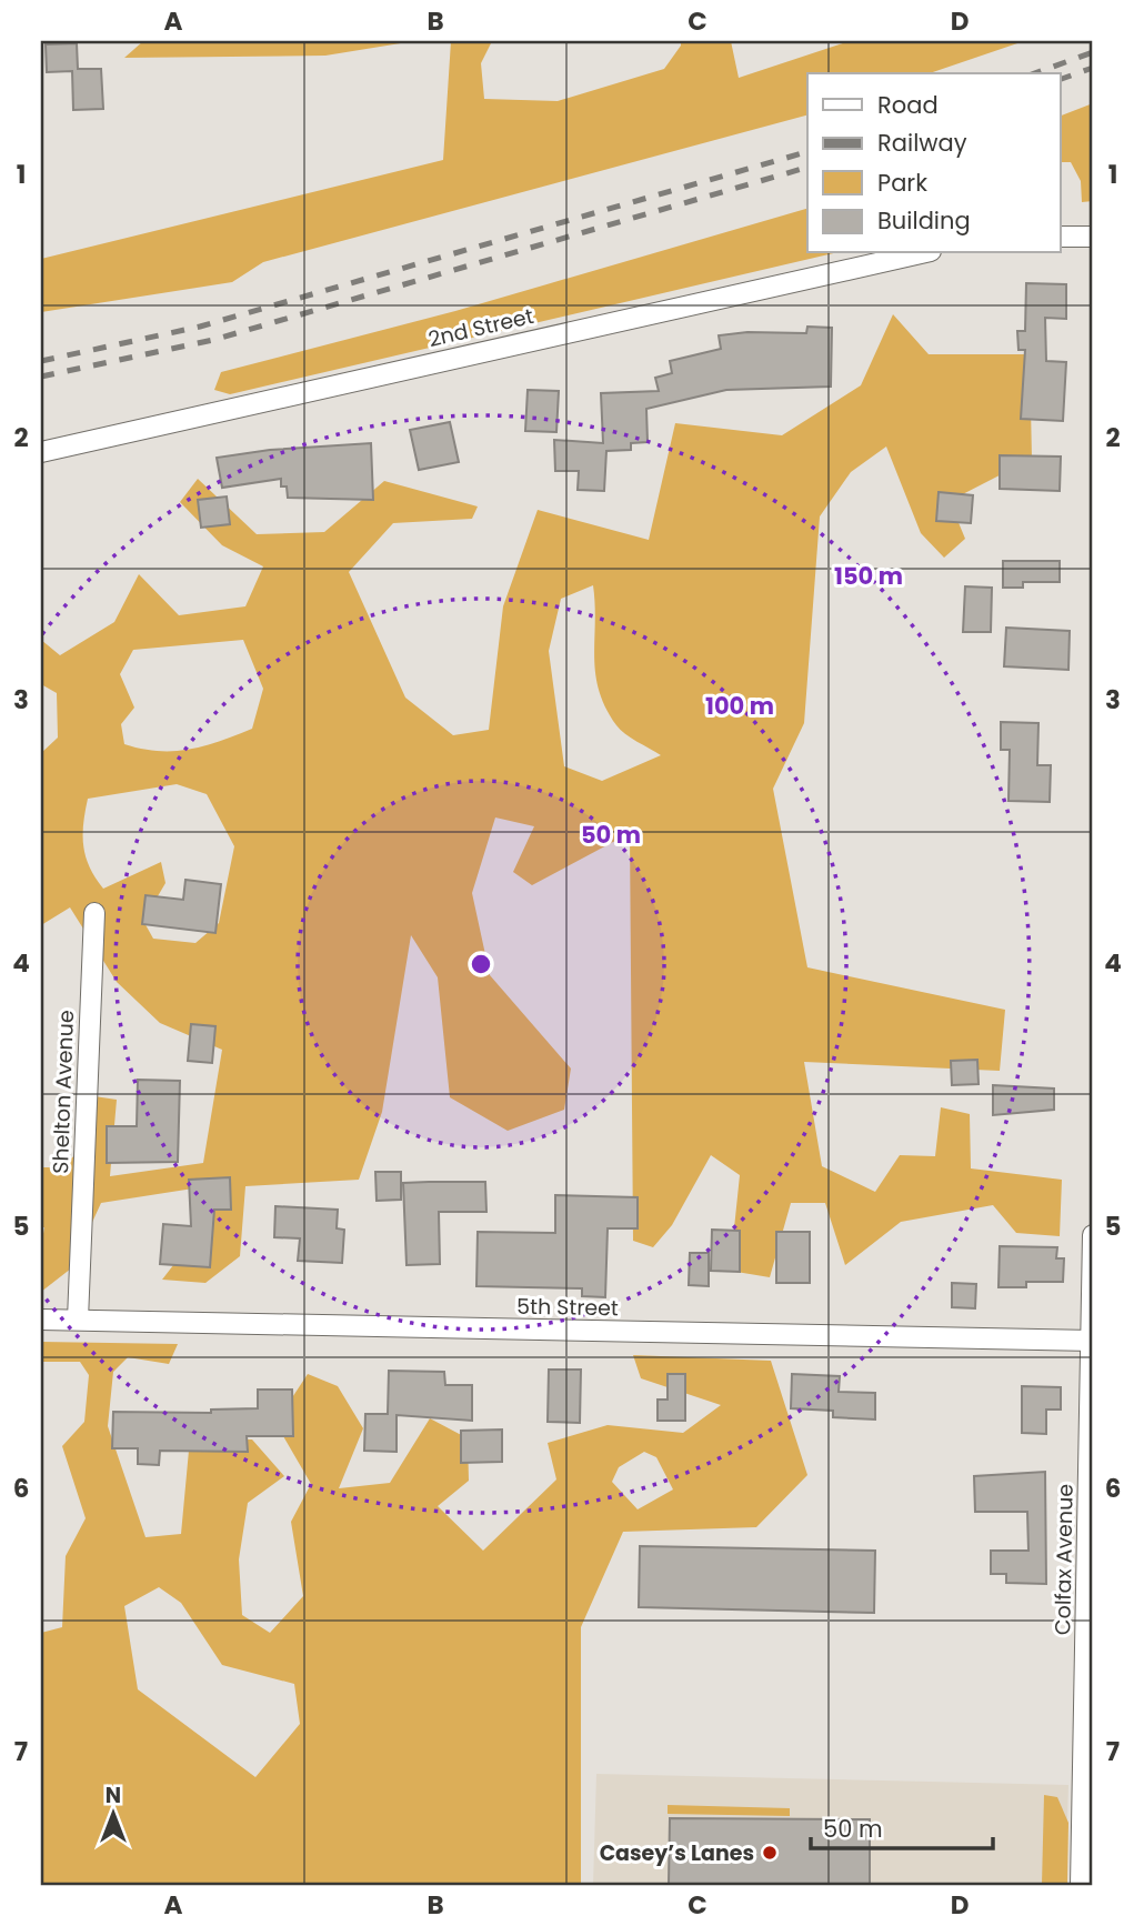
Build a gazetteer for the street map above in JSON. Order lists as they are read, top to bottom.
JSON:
{
  "streets": {
    "street": [
      "2nd Street",
      "Shelton Avenue",
      "5th Street",
      "Colfax Avenue"
    ]
  },
  "crossings": [
    ["Shelton Avenue", "5th Street"],
    ["5th Street", "Colfax Avenue"]
  ],
  "places": ["Casey’s Lanes"],
  "legend": [
    "Road",
    "Railway",
    "Park",
    "Building"
  ],
  "scale_bar": "50 m",
  "north": "top",
  "grid": {
    "columns": [
      "A",
      "B",
      "C",
      "D"
    ],
    "rows": [
      "1",
      "2",
      "3",
      "4",
      "5",
      "6",
      "7"
    ]
  },
  "rings": ["150 m", "100 m", "50 m"]
}
